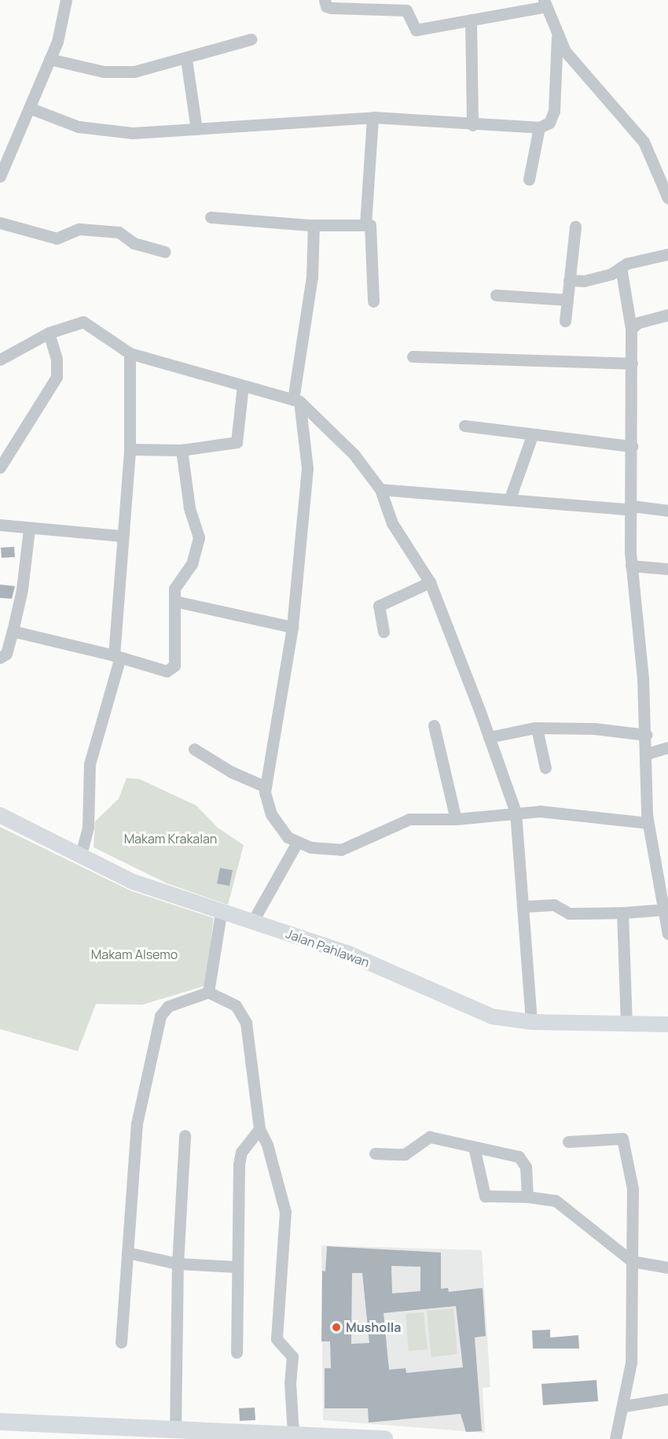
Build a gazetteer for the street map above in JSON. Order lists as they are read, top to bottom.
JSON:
{
  "streets": {
    "main road": ["Jalan Pahlawan"]
  },
  "parks": ["Makam Krakalan", "Makam Alsemo"],
  "places": ["Musholla"]
}
